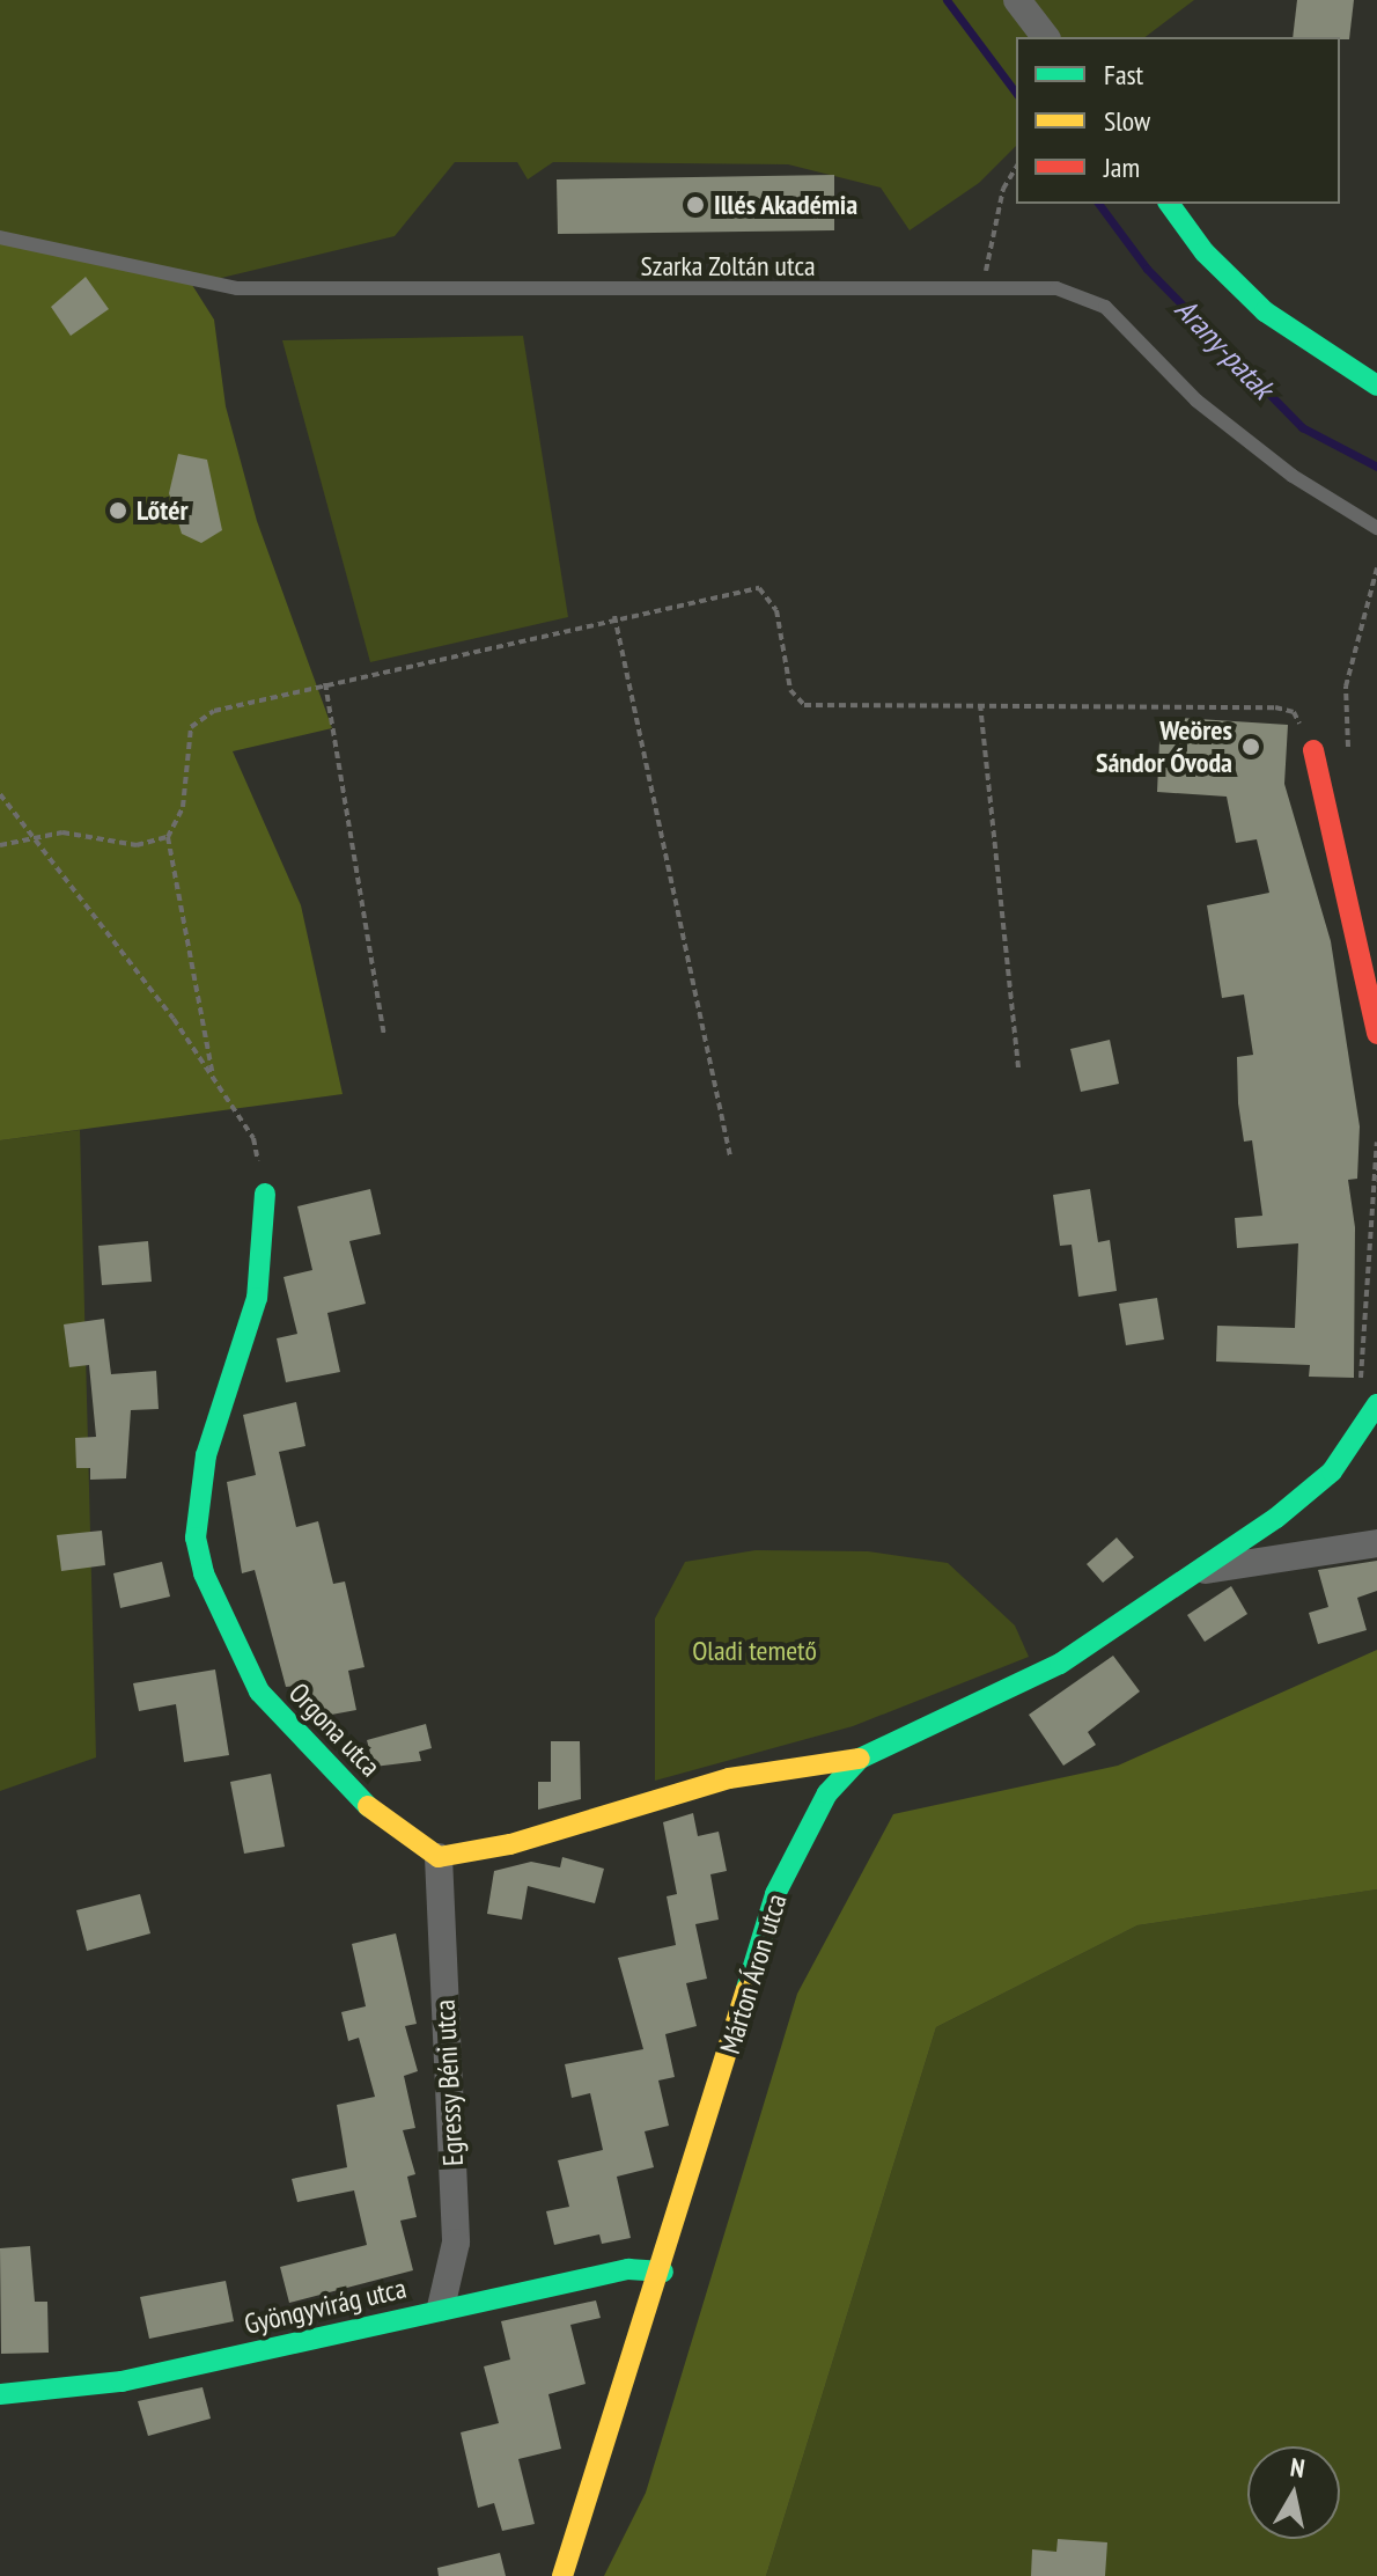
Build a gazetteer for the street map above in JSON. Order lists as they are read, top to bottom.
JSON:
{
  "streets": {
    "street": [
      "Orgona utca",
      "Márton Áron utca",
      "Egressy Béni utca",
      "Gyöngyvirág utca"
    ],
    "lane": ["Szarka Zoltán utca"]
  },
  "crossings": [
    ["Orgona utca", "Egressy Béni utca"],
    ["Márton Áron utca", "Gyöngyvirág utca"],
    ["Egressy Béni utca", "Gyöngyvirág utca"]
  ],
  "water": ["Arany-patak"],
  "parks": ["Oladi temető"],
  "places": ["Illés Akadémia", "Lőtér", "Weöres Sándor Óvoda"],
  "legend": ["Fast", "Slow", "Jam"],
  "north": "top"
}
